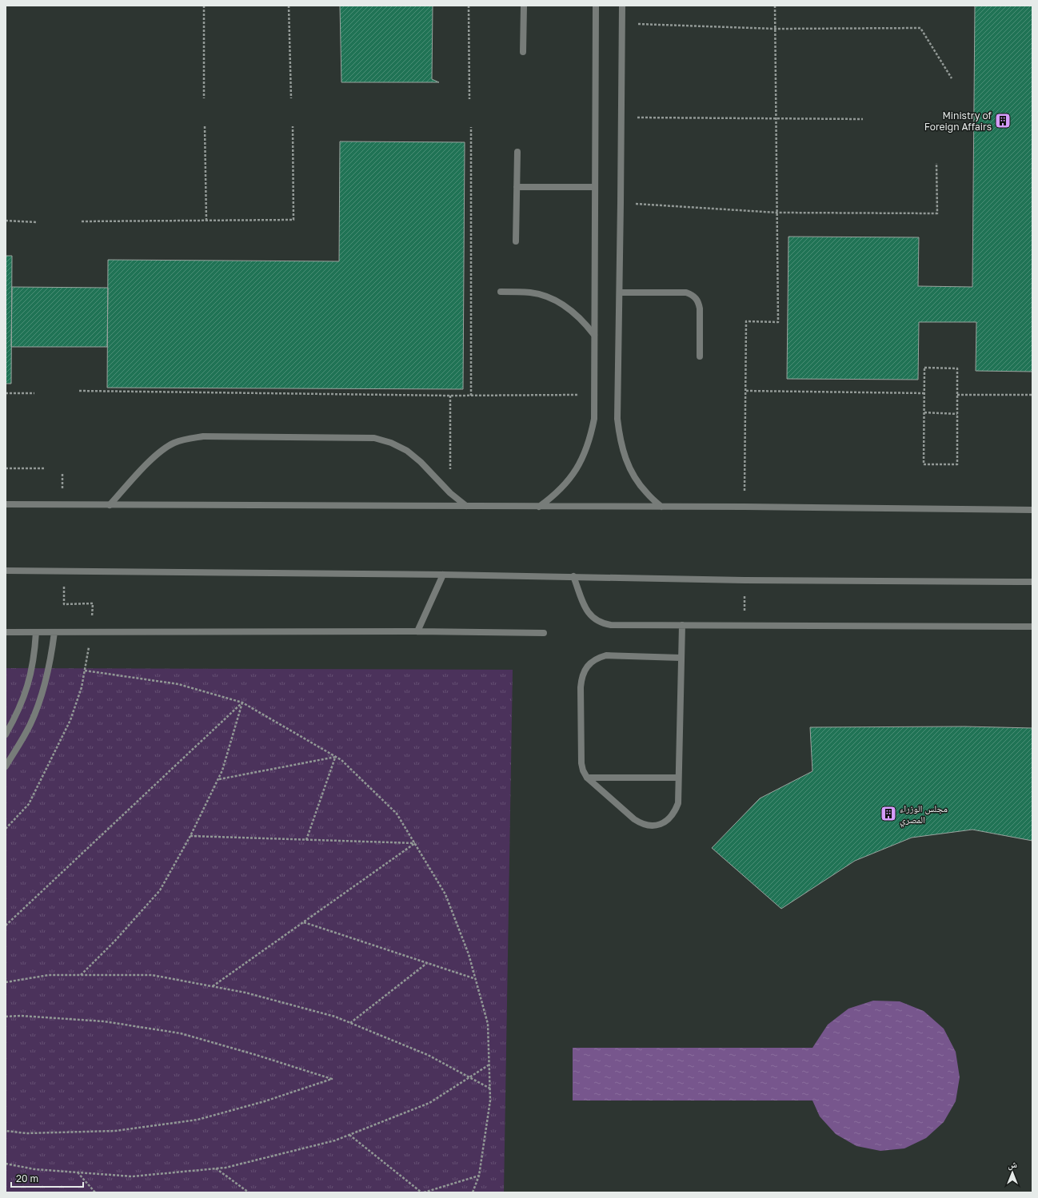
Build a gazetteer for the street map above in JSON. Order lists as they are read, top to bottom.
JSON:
{
  "places": {
    "building": ["Ministry of Foreign Affairs", "مجلس الوزراء المصري"]
  },
  "scale_bar": "20 m",
  "north": "top"
}
